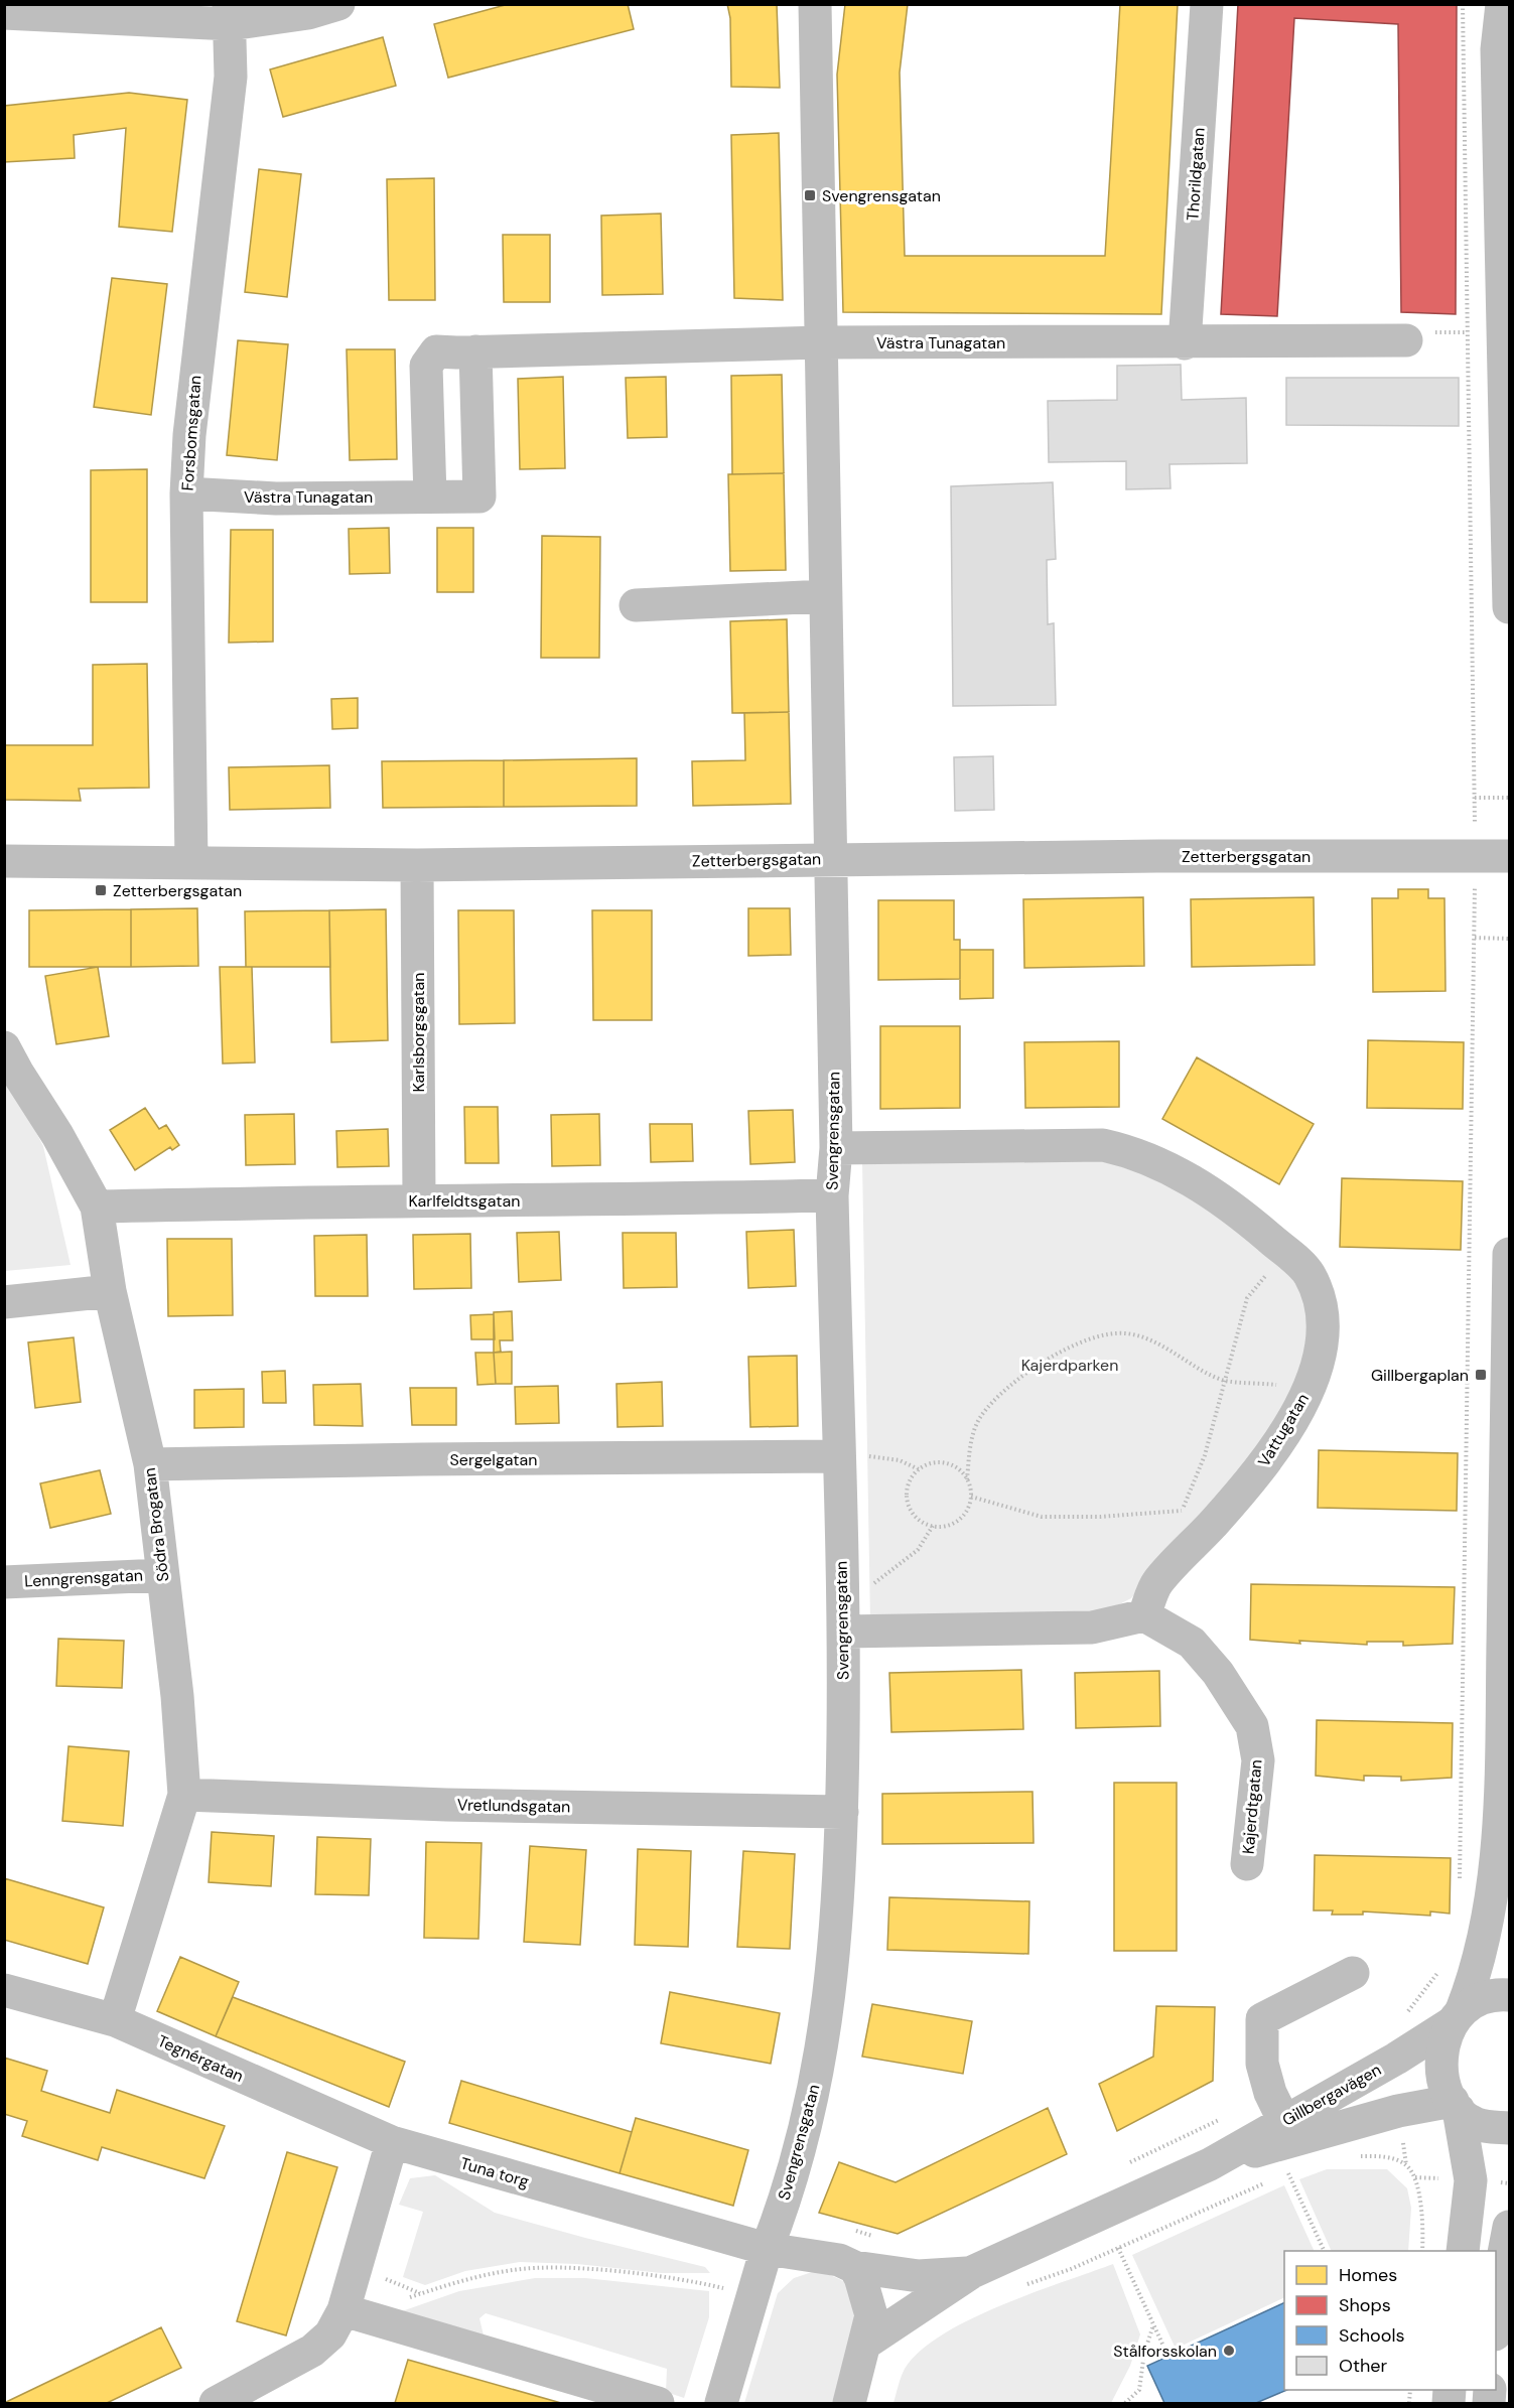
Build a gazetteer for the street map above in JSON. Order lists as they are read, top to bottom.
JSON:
{
  "streets": {
    "street": [
      "Thorildgatan",
      "Västra Tunagatan",
      "Forsbomsgatan",
      "Zetterbergsgatan",
      "Karlsborgsgatan",
      "Svengrensgatan",
      "Karlfeldtsgatan",
      "Vattugatan",
      "Sergelgatan",
      "Södra Brogatan",
      "Lenngrensgatan",
      "Vretlundsgatan",
      "Kajerdtgatan",
      "Tegnérgatan",
      "Gillbergavägen",
      "Tuna torg"
    ]
  },
  "crossings": [
    ["Thorildgatan", "Västra Tunagatan"],
    ["Västra Tunagatan", "Forsbomsgatan"],
    ["Västra Tunagatan", "Svengrensgatan"],
    ["Forsbomsgatan", "Zetterbergsgatan"],
    ["Zetterbergsgatan", "Karlsborgsgatan"],
    ["Zetterbergsgatan", "Svengrensgatan"],
    ["Karlsborgsgatan", "Karlfeldtsgatan"],
    ["Svengrensgatan", "Karlfeldtsgatan"],
    ["Svengrensgatan", "Vattugatan"],
    ["Svengrensgatan", "Sergelgatan"],
    ["Svengrensgatan", "Vretlundsgatan"],
    ["Svengrensgatan", "Tuna torg"],
    ["Karlfeldtsgatan", "Södra Brogatan"],
    ["Vattugatan", "Kajerdtgatan"],
    ["Sergelgatan", "Södra Brogatan"],
    ["Södra Brogatan", "Lenngrensgatan"],
    ["Södra Brogatan", "Vretlundsgatan"],
    ["Södra Brogatan", "Tegnérgatan"],
    ["Tegnérgatan", "Tuna torg"],
    ["Gillbergavägen", "Tuna torg"]
  ],
  "parks": ["Kajerdparken"],
  "places": {
    "transit": ["Svengrensgatan", "Zetterbergsgatan", "Gillbergaplan"],
    "other": ["Stålforsskolan"]
  },
  "legend": [
    "Homes",
    "Shops",
    "Schools",
    "Other"
  ]
}
